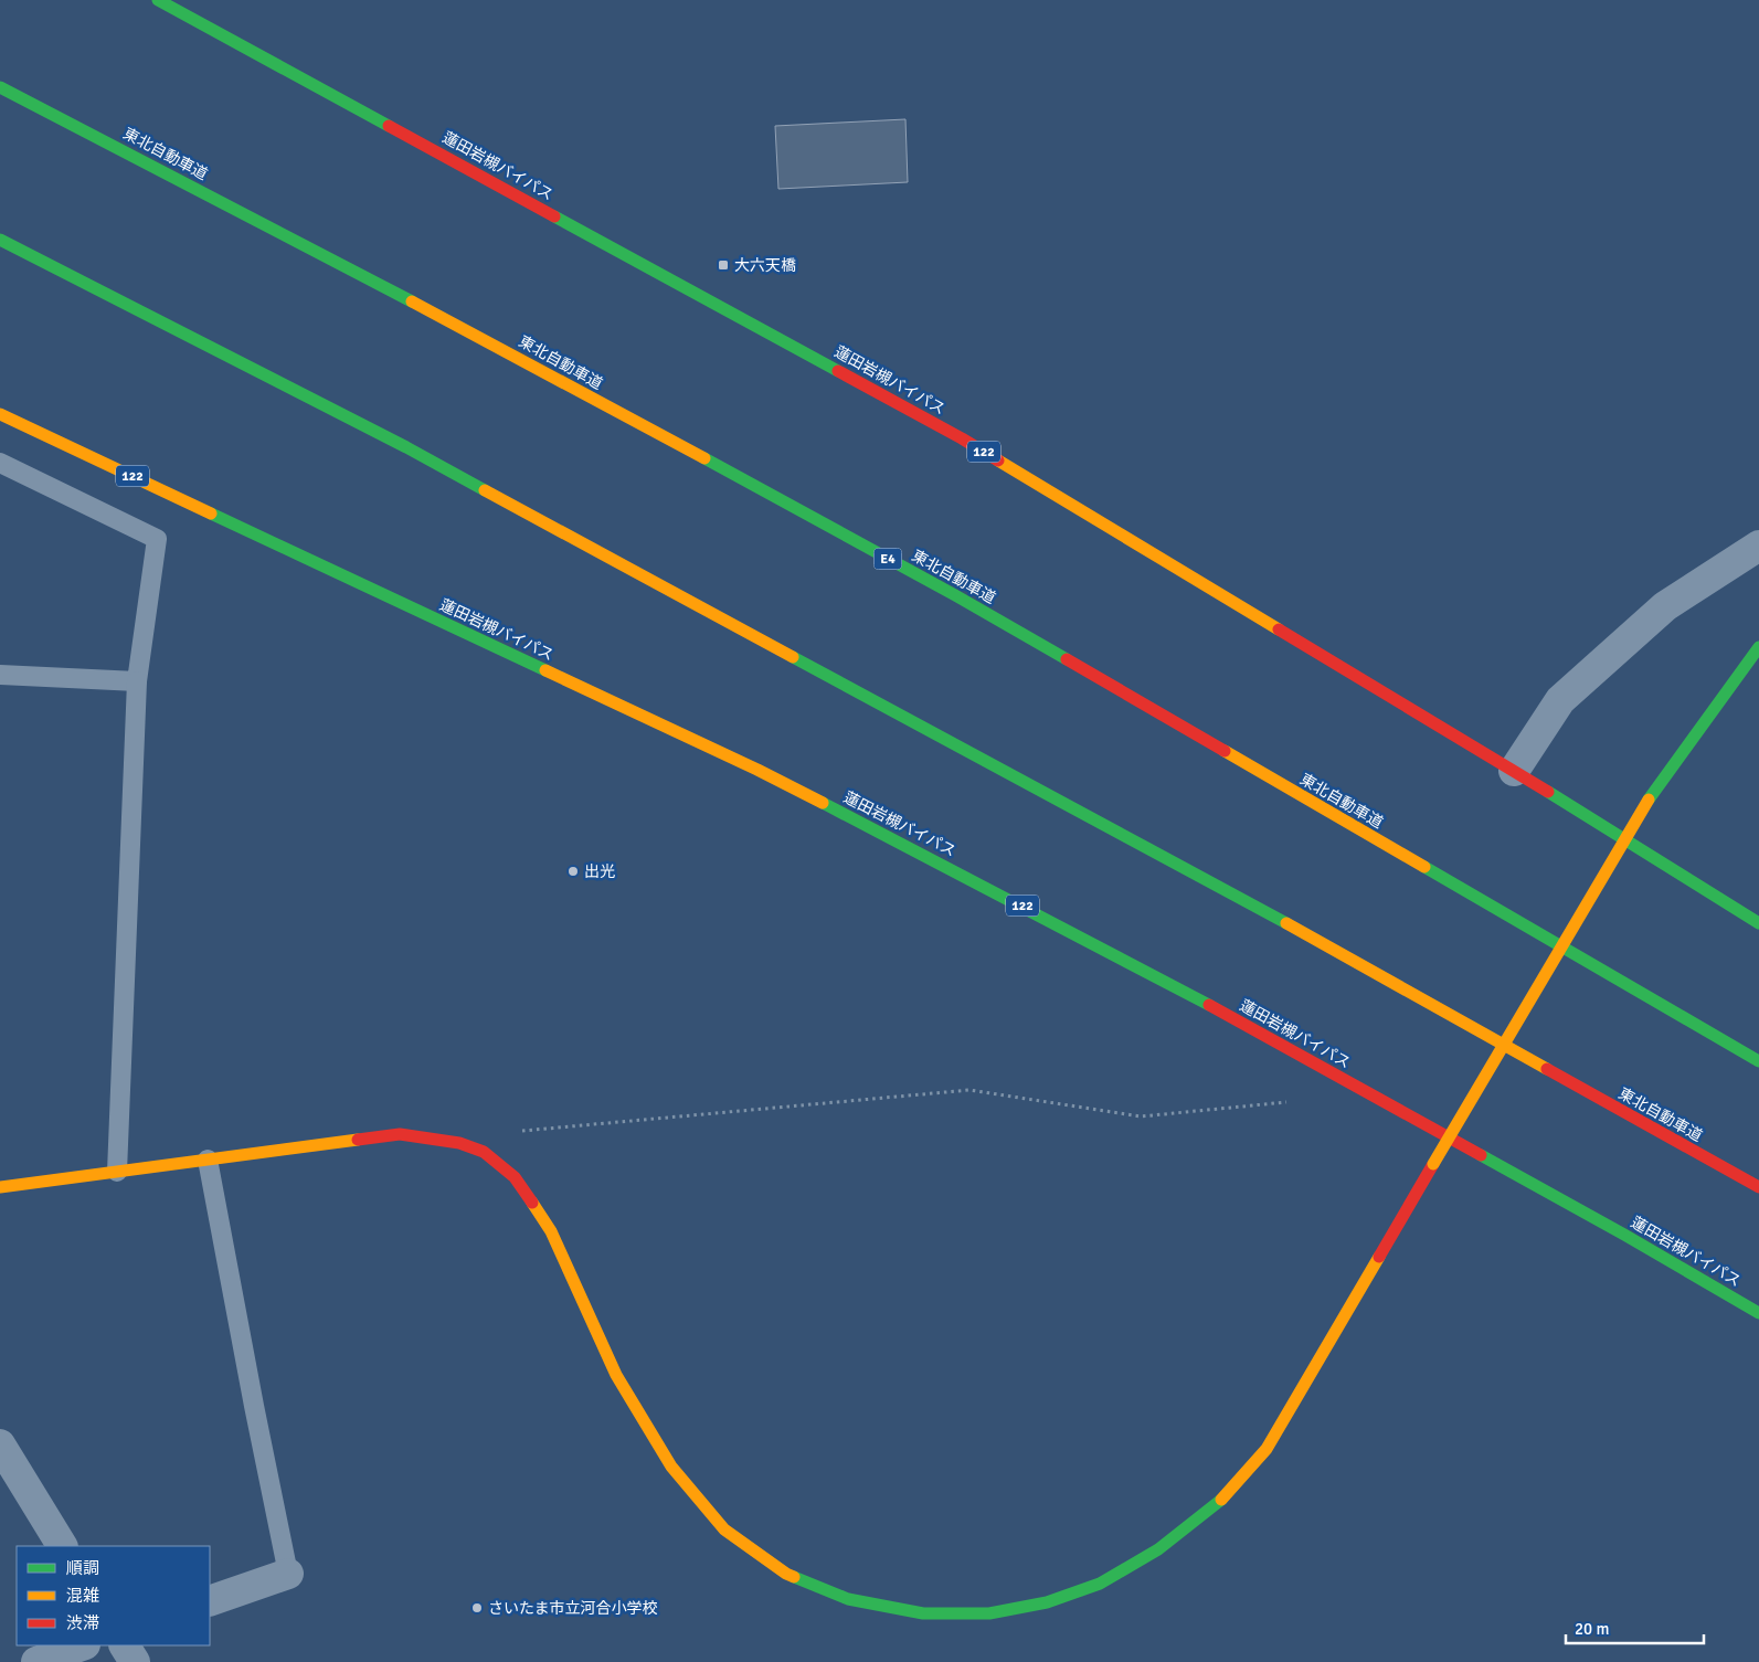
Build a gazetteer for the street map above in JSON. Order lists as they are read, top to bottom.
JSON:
{
  "streets": {
    "main road": [
      "東北自動車道",
      "蓮田岩槻バイパス",
      "122",
      "E4"
    ]
  },
  "places": {
    "transit": ["大六天橋"],
    "other": ["出光", "さいたま市立河合小学校"]
  },
  "legend": ["順調", "混雑", "渋滞"],
  "scale_bar": "20 m"
}
